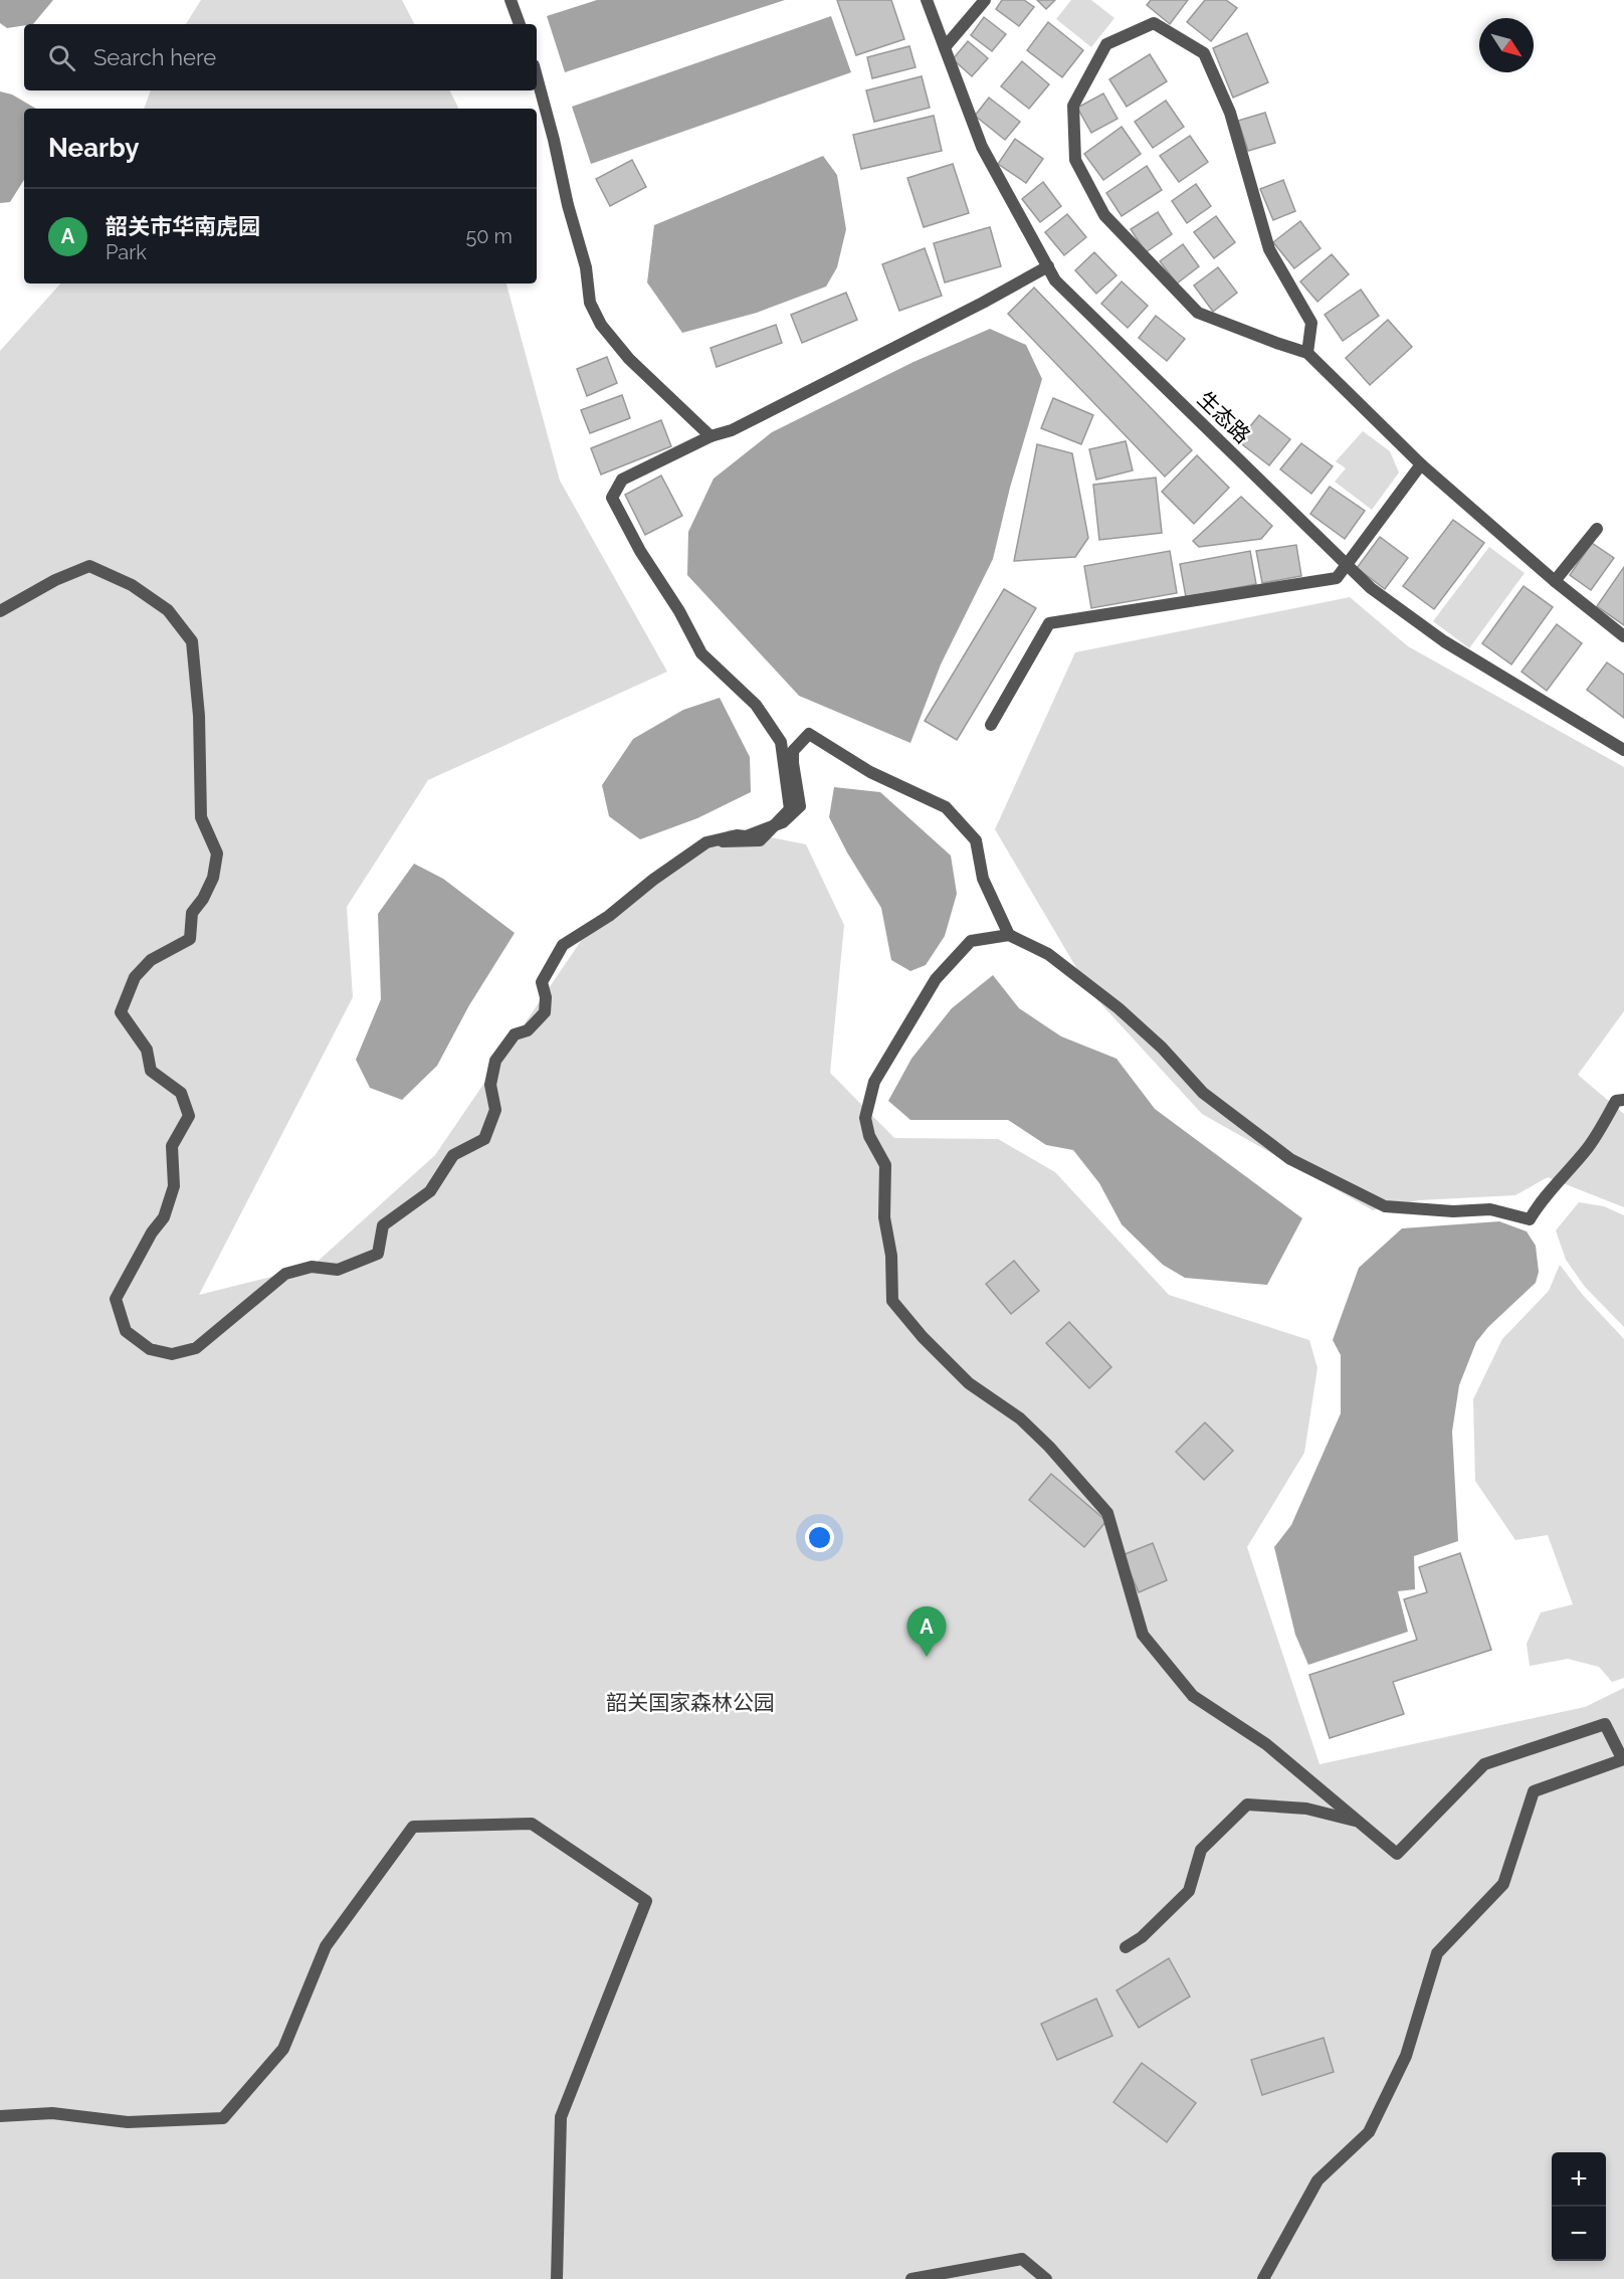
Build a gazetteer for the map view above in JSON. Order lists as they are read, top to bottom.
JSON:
{
  "streets": {
    "street": ["生态路"]
  },
  "parks": ["韶关国家森林公园"],
  "north": "bottom right",
  "page": {
    "search": "Search here",
    "heading": "Nearby",
    "list": [
      {
        "mark": "A",
        "name": "韶关市华南虎园",
        "note": "Park",
        "value": "50 m"
      }
    ],
    "pins": "A",
    "map_buttons": ["+", "−"]
  }
}
